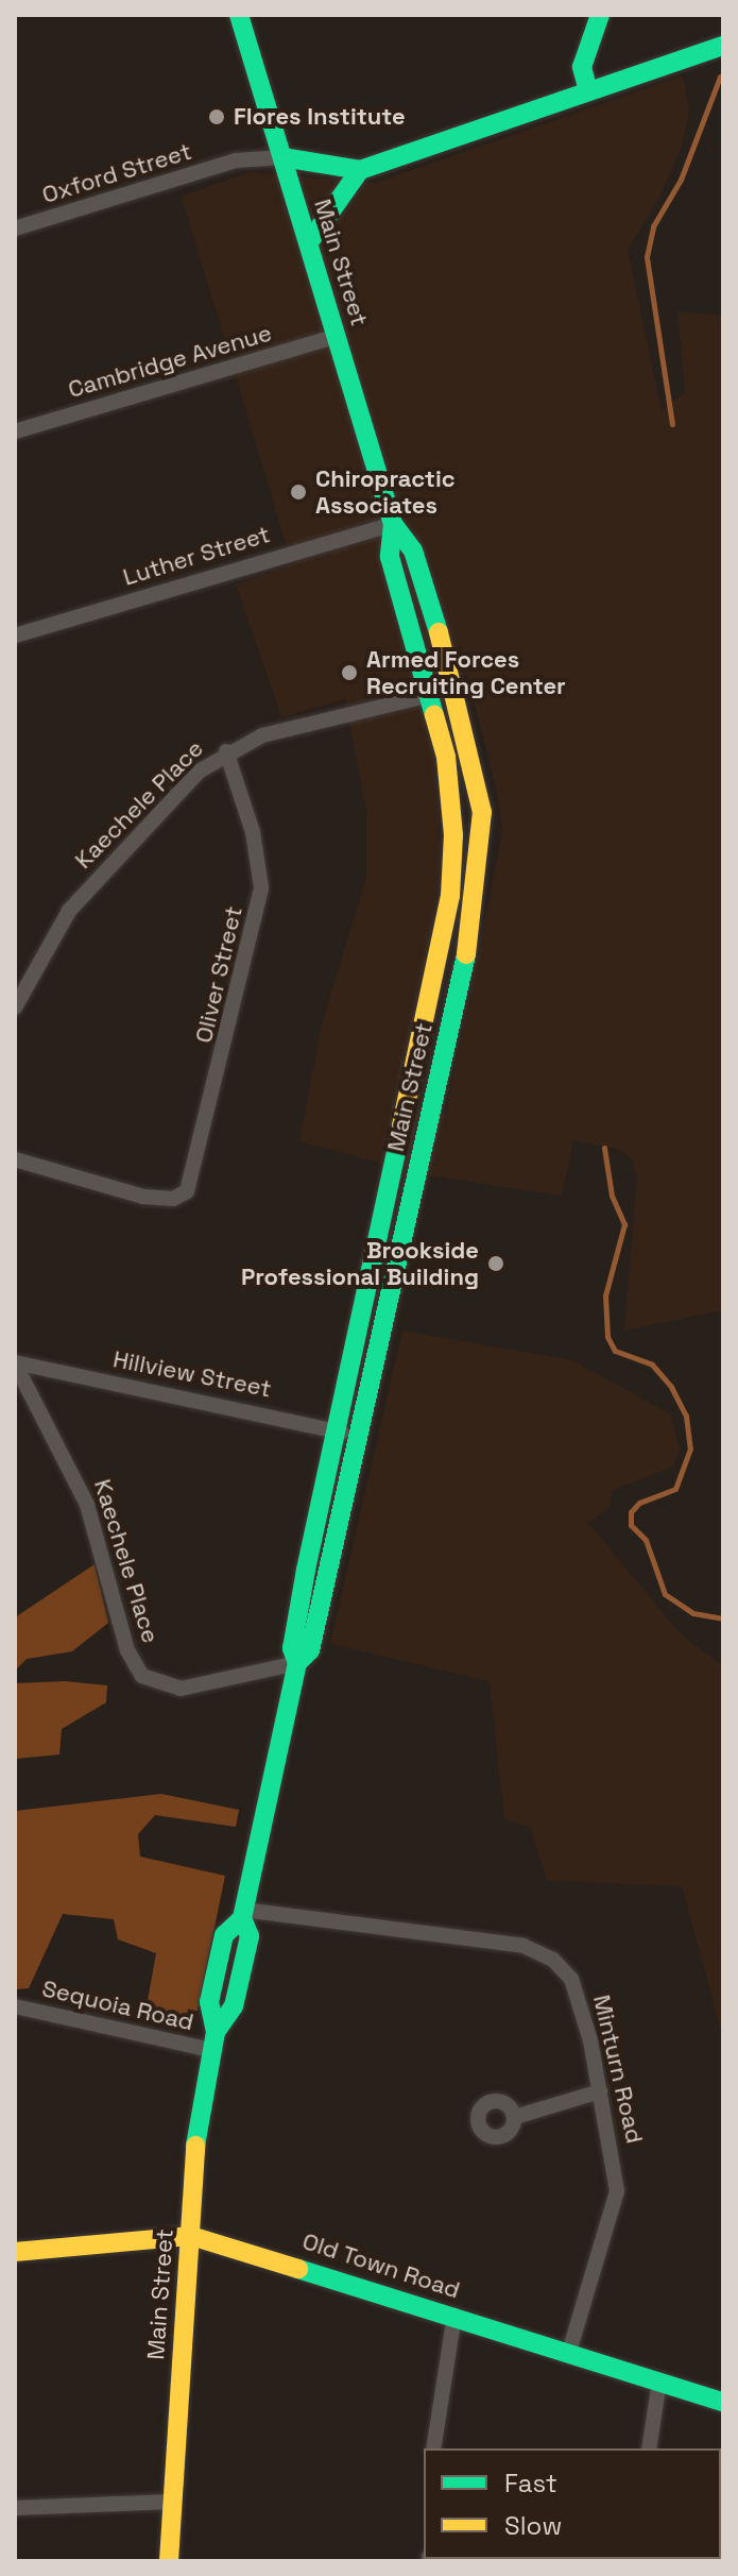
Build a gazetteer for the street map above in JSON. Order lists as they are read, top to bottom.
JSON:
{
  "streets": {
    "main road": ["Main Street", "Old Town Road"],
    "street": [
      "Oxford Street",
      "Cambridge Avenue",
      "Luther Street",
      "Kaechele Place",
      "Oliver Street",
      "Hillview Street",
      "Sequoia Road",
      "Minturn Road"
    ]
  },
  "crossings": [
    ["Oxford Street", "Main Street"],
    ["Main Street", "Cambridge Avenue"],
    ["Main Street", "Luther Street"],
    ["Main Street", "Kaechele Place"],
    ["Main Street", "Hillview Street"],
    ["Main Street", "Sequoia Road"],
    ["Main Street", "Minturn Road"],
    ["Main Street", "Old Town Road"],
    ["Kaechele Place", "Oliver Street"],
    ["Kaechele Place", "Hillview Street"],
    ["Minturn Road", "Old Town Road"]
  ],
  "places": [
    "Flores Institute",
    "Chiropractic Associates",
    "Armed Forces Recruiting Center",
    "Brookside Professional Building"
  ],
  "legend": ["Fast", "Slow"]
}
